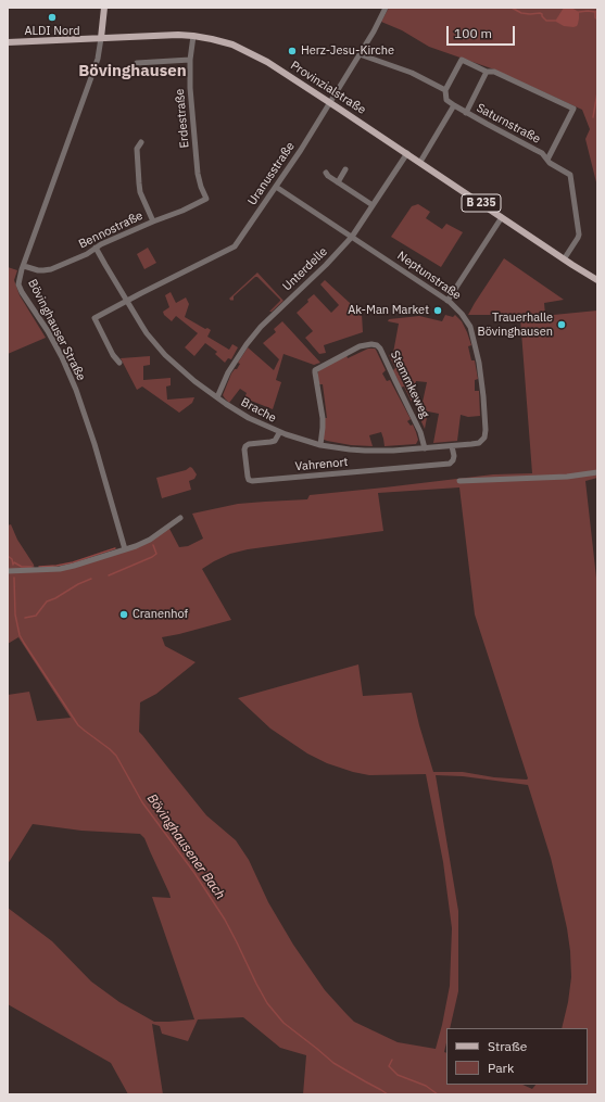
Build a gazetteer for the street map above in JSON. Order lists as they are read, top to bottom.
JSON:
{
  "streets": {
    "main road": ["Provinzialstraße", "B 235", "Bövinghauser Straße"],
    "street": [
      "Erdestraße",
      "Saturnstraße",
      "Uranusstraße",
      "Bennostraße",
      "Unterdelle",
      "Neptunstraße",
      "Stemmkeweg",
      "Brache",
      "Vahrenort"
    ]
  },
  "crossings": [
    ["Provinzialstraße", "Erdestraße"],
    ["Provinzialstraße", "Saturnstraße"],
    ["Provinzialstraße", "Uranusstraße"],
    ["Provinzialstraße", "Unterdelle"],
    ["Provinzialstraße", "Bövinghauser Straße"],
    ["Erdestraße", "Bennostraße"],
    ["Uranusstraße", "Neptunstraße"],
    ["Uranusstraße", "Brache"],
    ["Bennostraße", "Bövinghauser Straße"],
    ["Bennostraße", "Brache"],
    ["Unterdelle", "Neptunstraße"],
    ["Unterdelle", "Brache"],
    ["Neptunstraße", "Brache"],
    ["Stemmkeweg", "Brache"],
    ["Brache", "Vahrenort"]
  ],
  "districts": ["Bövinghausen"],
  "water": ["Bövinghausener Bach"],
  "places": [
    "ALDI Nord",
    "Herz-Jesu-Kirche",
    "Ak-Man Market",
    "Trauerhalle Bövinghausen",
    "Cranenhof"
  ],
  "legend": ["Straße", "Park"],
  "scale_bar": "100 m"
}
